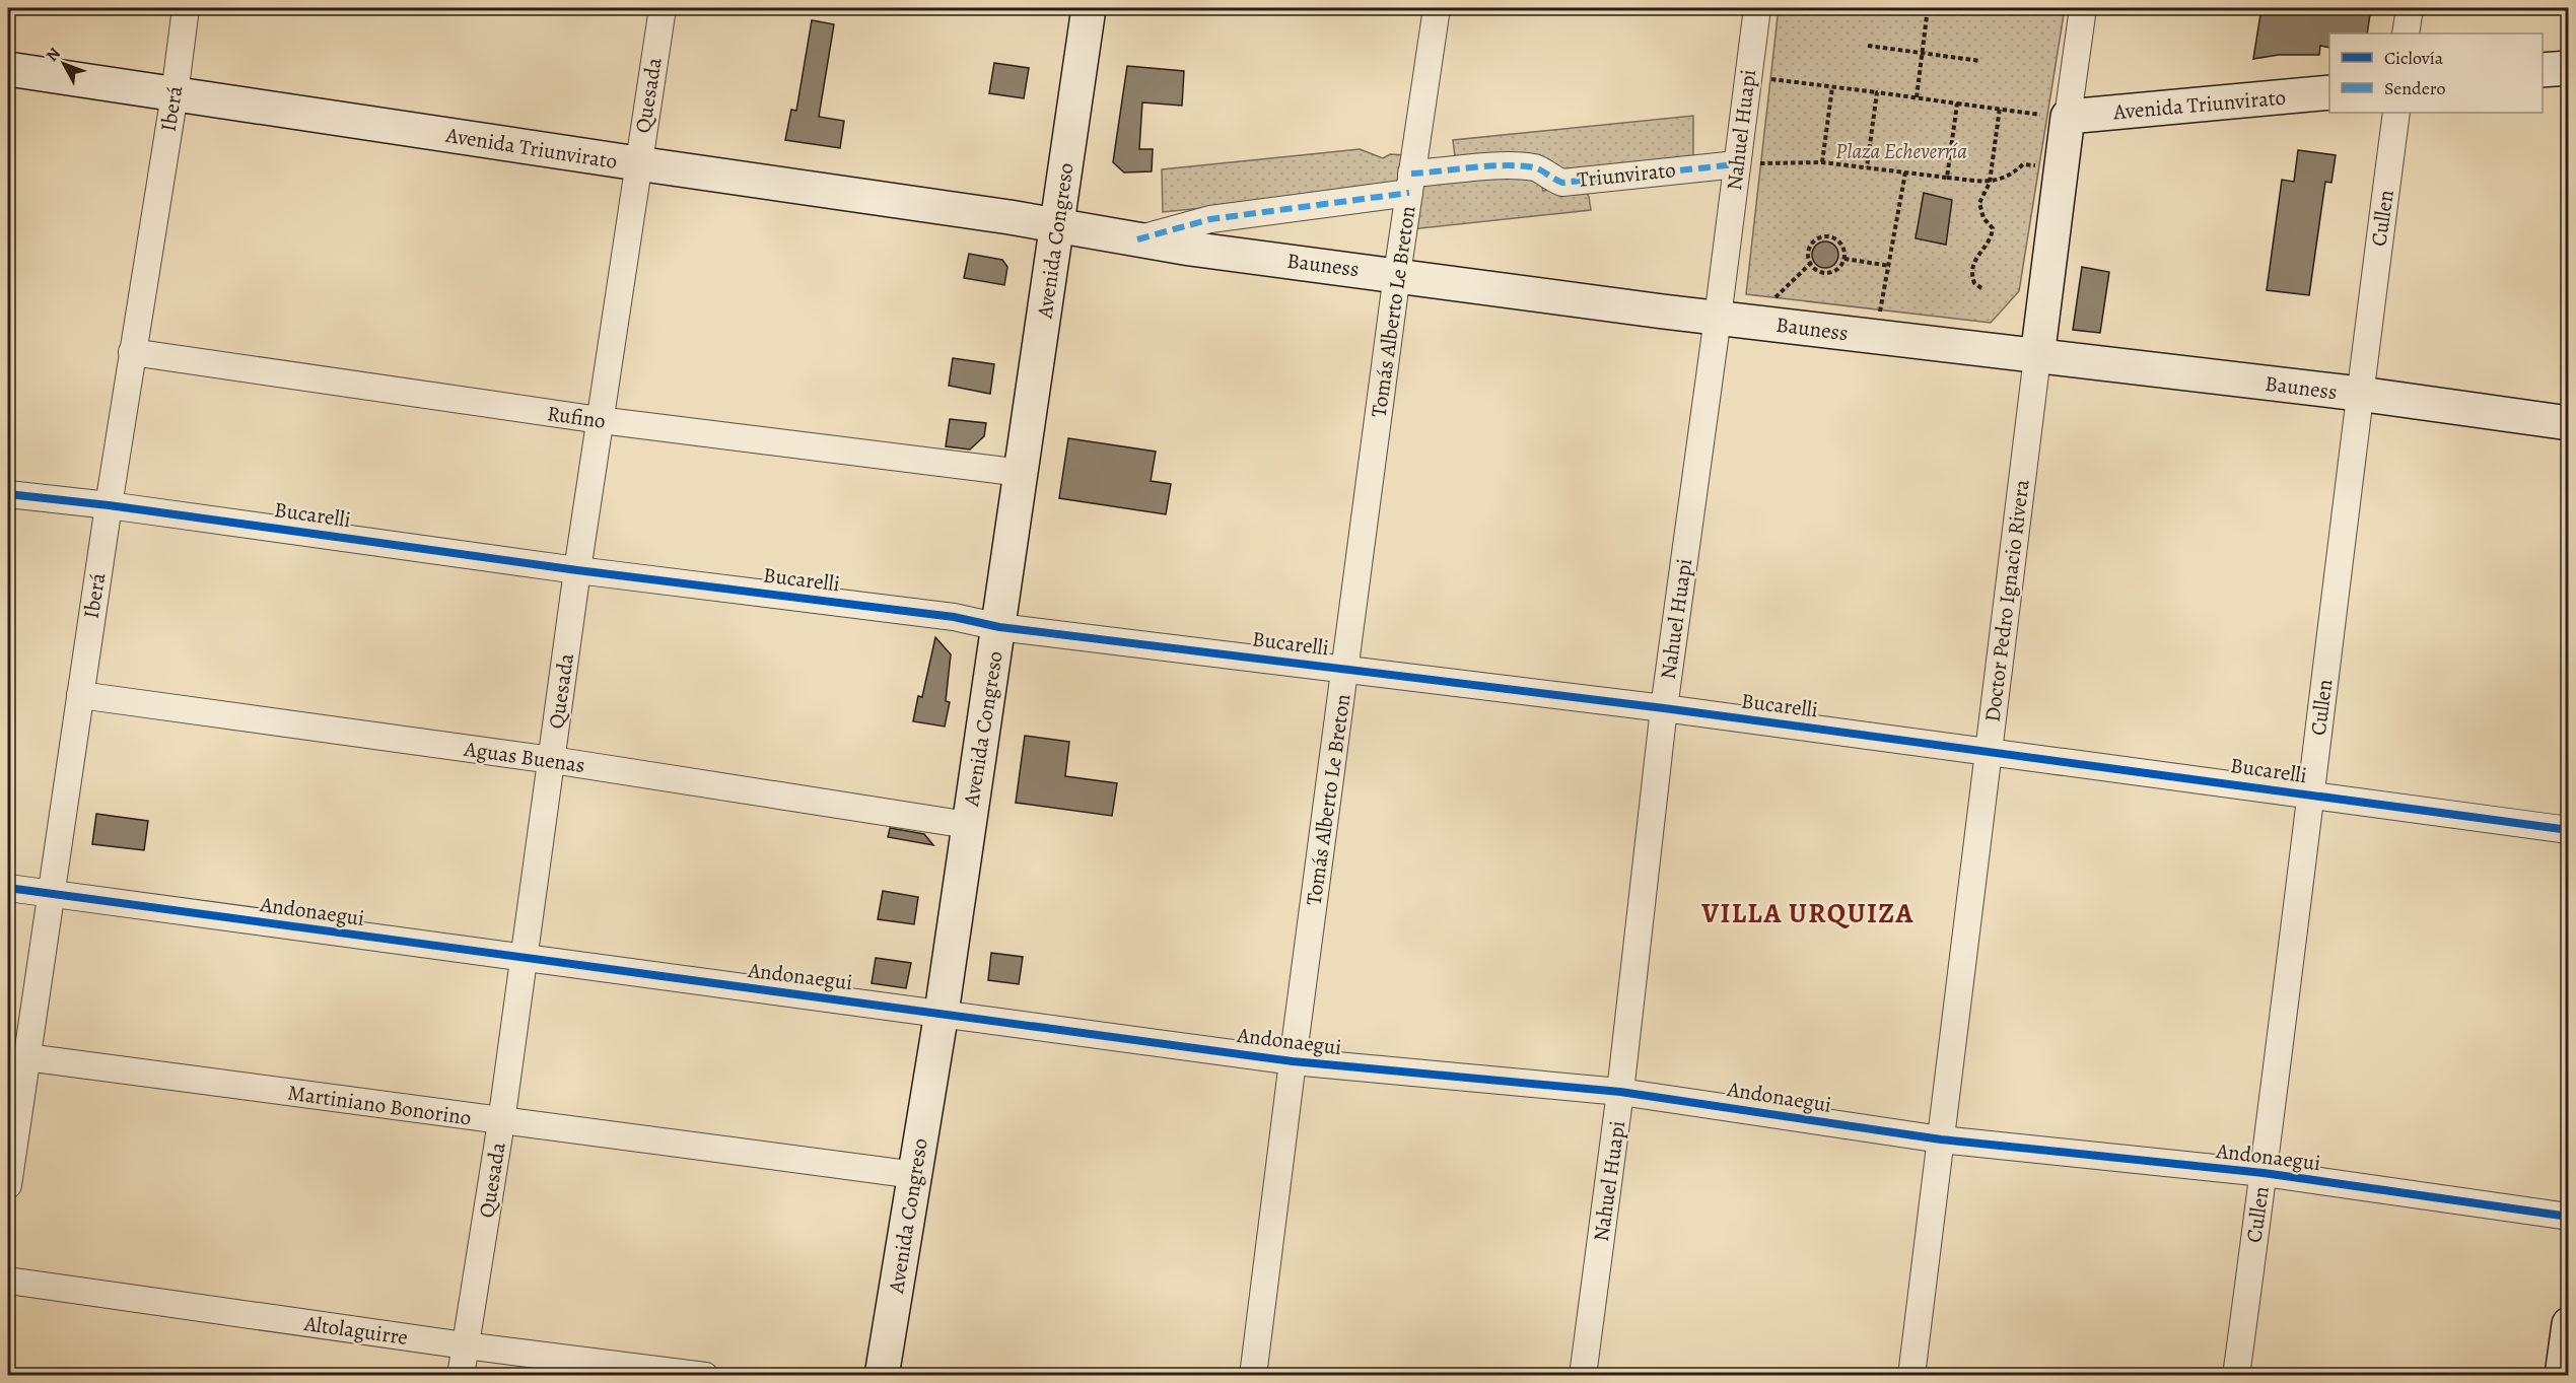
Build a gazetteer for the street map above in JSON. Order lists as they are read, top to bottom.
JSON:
{
  "streets": {
    "main road": [
      "Avenida Triunvirato",
      "Avenida Congreso",
      "Bauness",
      "Doctor Pedro Ignacio Rivera"
    ],
    "street": [
      "Quesada",
      "Iberá",
      "Nahuel Huapi",
      "Triunvirato",
      "Cullen",
      "Tomás Alberto Le Breton",
      "Rufino",
      "Bucarelli",
      "Aguas Buenas",
      "Andonaegui",
      "Martiniano Bonorino",
      "Altolaguirre"
    ]
  },
  "crossings": [
    ["Quesada", "Avenida Triunvirato"],
    ["Quesada", "Rufino"],
    ["Quesada", "Bucarelli"],
    ["Quesada", "Aguas Buenas"],
    ["Quesada", "Andonaegui"],
    ["Quesada", "Martiniano Bonorino"],
    ["Quesada", "Altolaguirre"],
    ["Avenida Triunvirato", "Iberá"],
    ["Avenida Triunvirato", "Avenida Congreso"],
    ["Avenida Triunvirato", "Bauness"],
    ["Avenida Triunvirato", "Doctor Pedro Ignacio Rivera"],
    ["Iberá", "Rufino"],
    ["Iberá", "Bucarelli"],
    ["Iberá", "Aguas Buenas"],
    ["Iberá", "Andonaegui"],
    ["Iberá", "Martiniano Bonorino"],
    ["Nahuel Huapi", "Triunvirato"],
    ["Nahuel Huapi", "Bauness"],
    ["Nahuel Huapi", "Bucarelli"],
    ["Nahuel Huapi", "Andonaegui"],
    ["Triunvirato", "Bauness"],
    ["Triunvirato", "Tomás Alberto Le Breton"],
    ["Cullen", "Bauness"],
    ["Cullen", "Bucarelli"],
    ["Cullen", "Andonaegui"],
    ["Avenida Congreso", "Bauness"],
    ["Avenida Congreso", "Rufino"],
    ["Avenida Congreso", "Bucarelli"],
    ["Avenida Congreso", "Aguas Buenas"],
    ["Avenida Congreso", "Andonaegui"],
    ["Avenida Congreso", "Martiniano Bonorino"],
    ["Bauness", "Tomás Alberto Le Breton"],
    ["Bauness", "Doctor Pedro Ignacio Rivera"],
    ["Tomás Alberto Le Breton", "Bucarelli"],
    ["Tomás Alberto Le Breton", "Andonaegui"],
    ["Bucarelli", "Doctor Pedro Ignacio Rivera"],
    ["Doctor Pedro Ignacio Rivera", "Andonaegui"]
  ],
  "districts": ["VILLA URQUIZA"],
  "parks": ["Plaza Echeverría"],
  "legend": ["Ciclovía", "Sendero"],
  "north": "top left"
}
